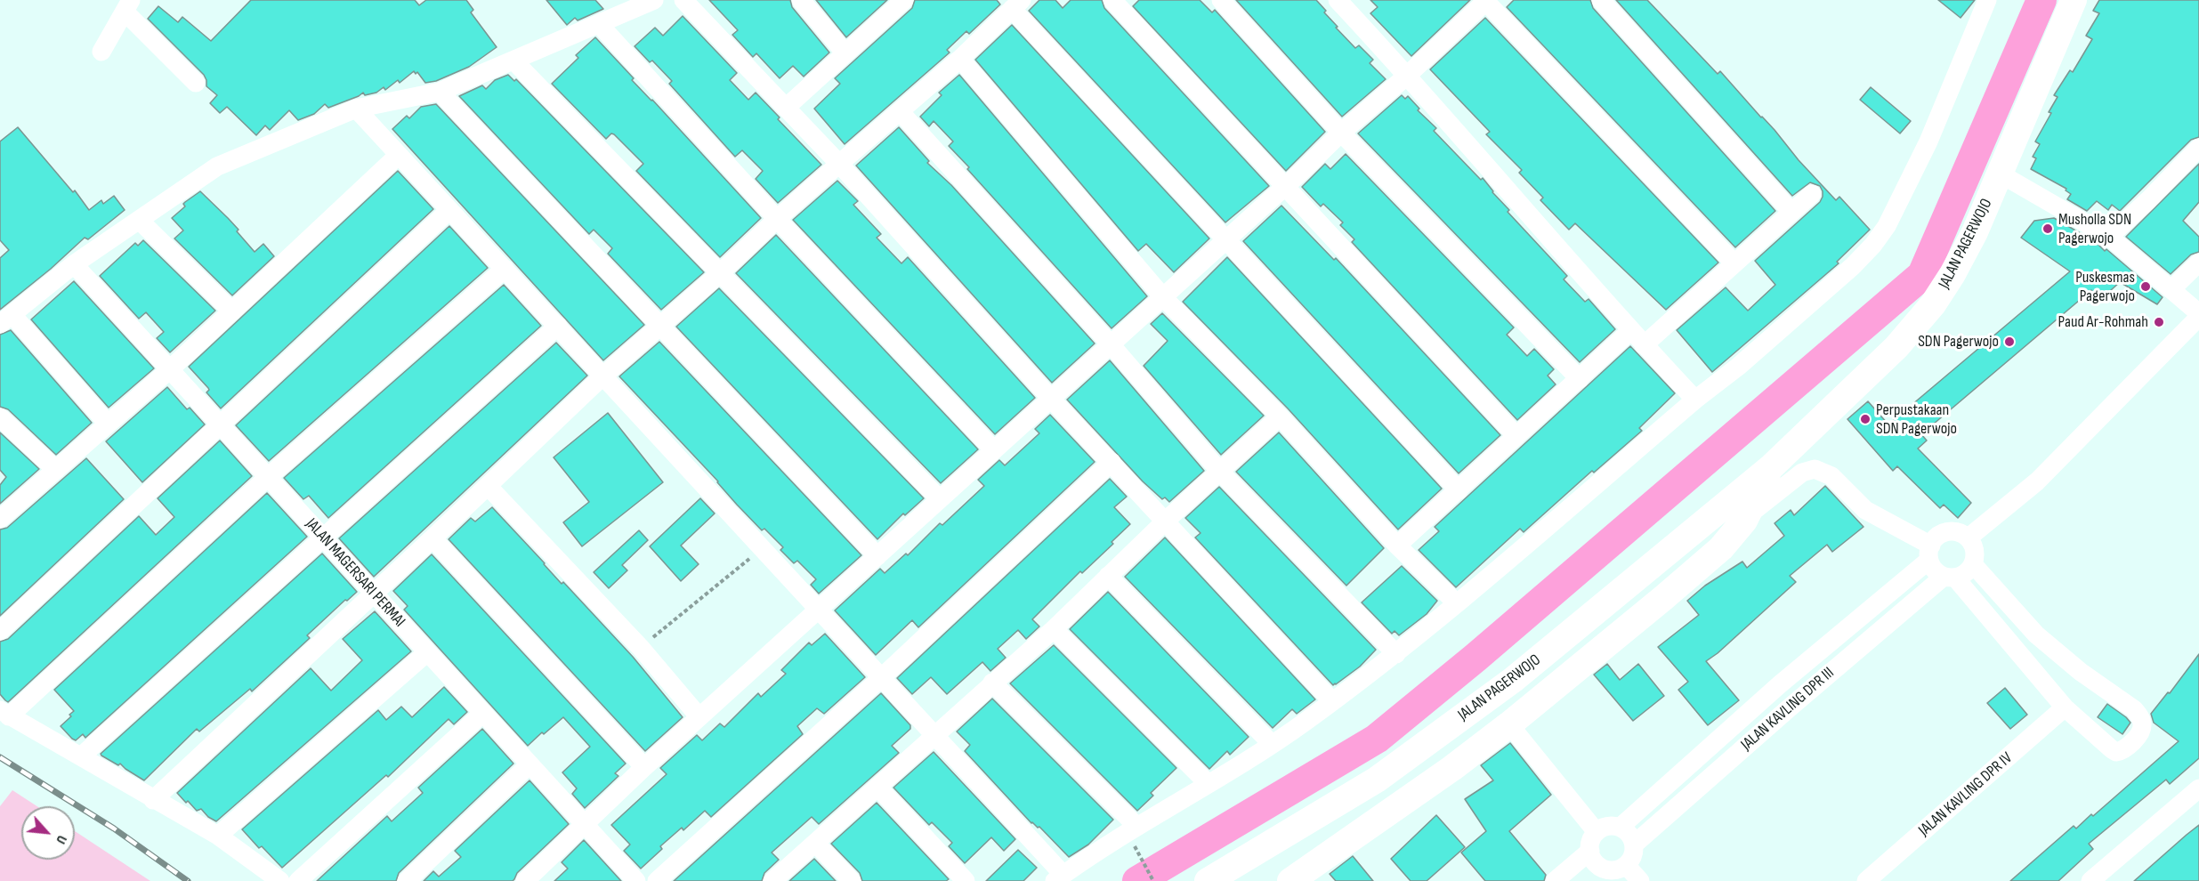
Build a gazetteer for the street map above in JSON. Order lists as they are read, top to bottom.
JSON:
{
  "streets": {
    "main road": ["JALAN PAGERWOJO"],
    "street": ["JALAN MAGERSARI PERMAI", "JALAN KAVLING DPR III", "JALAN KAVLING DPR IV"]
  },
  "places": [
    "Musholla SDN Pagerwojo",
    "Puskesmas Pagerwojo",
    "Paud Ar-Rohmah",
    "SDN Pagerwojo",
    "Perpustakaan SDN Pagerwojo"
  ],
  "north": "bottom right"
}
